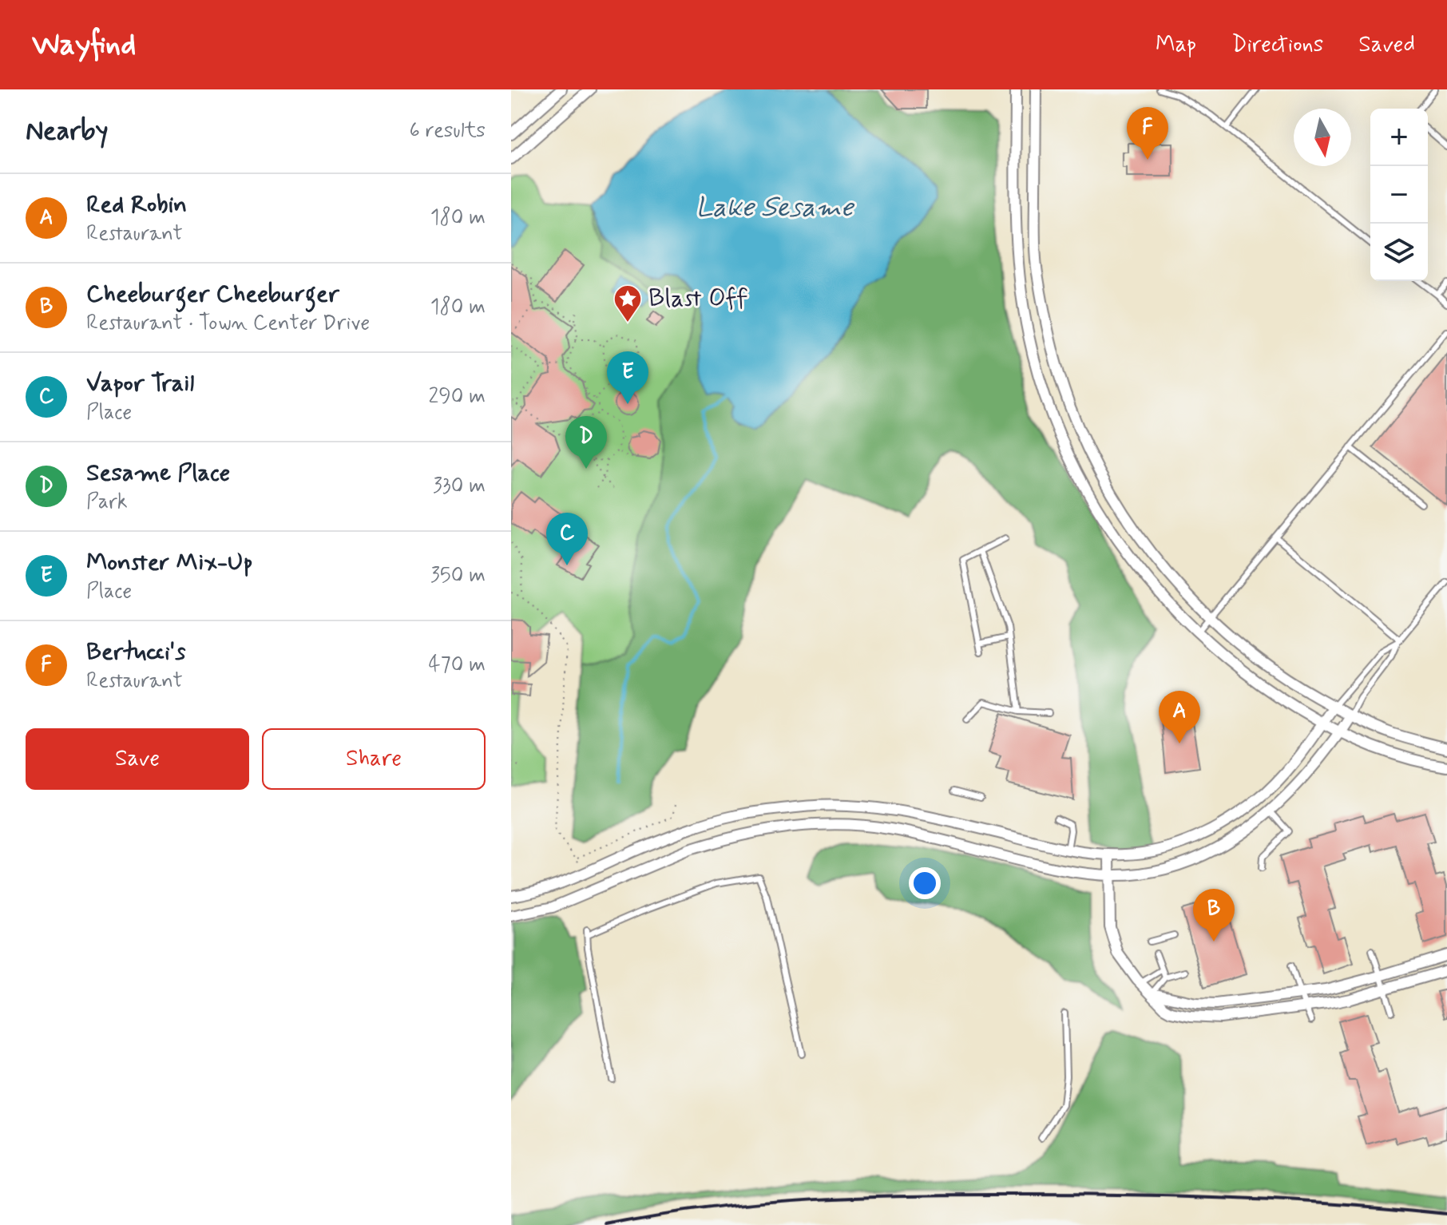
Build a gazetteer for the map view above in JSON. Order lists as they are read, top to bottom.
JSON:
{
  "water": ["Lake Sesame"],
  "places": {
    "place": ["Blast Off"]
  },
  "north": "bottom",
  "page": {
    "header": "Wayfind",
    "nav": ["Map", "Directions", "Saved"],
    "heading": ["Nearby", "6 results"],
    "pins": [
      "F",
      "E",
      "D",
      "C",
      "A",
      "B"
    ],
    "map_buttons": ["+", "−"],
    "list": [
      {
        "mark": "A",
        "name": "Red Robin",
        "note": "Restaurant",
        "value": "180 m"
      },
      {
        "mark": "B",
        "name": "Cheeburger Cheeburger",
        "note": "Restaurant · Town Center Drive",
        "value": "180 m"
      },
      {
        "mark": "C",
        "name": "Vapor Trail",
        "note": "Place",
        "value": "290 m"
      },
      {
        "mark": "D",
        "name": "Sesame Place",
        "note": "Park",
        "value": "330 m"
      },
      {
        "mark": "E",
        "name": "Monster Mix-Up",
        "note": "Place",
        "value": "350 m"
      },
      {
        "mark": "F",
        "name": "Bertucci's",
        "note": "Restaurant",
        "value": "470 m"
      }
    ],
    "buttons": ["Save", "Share"]
  }
}
